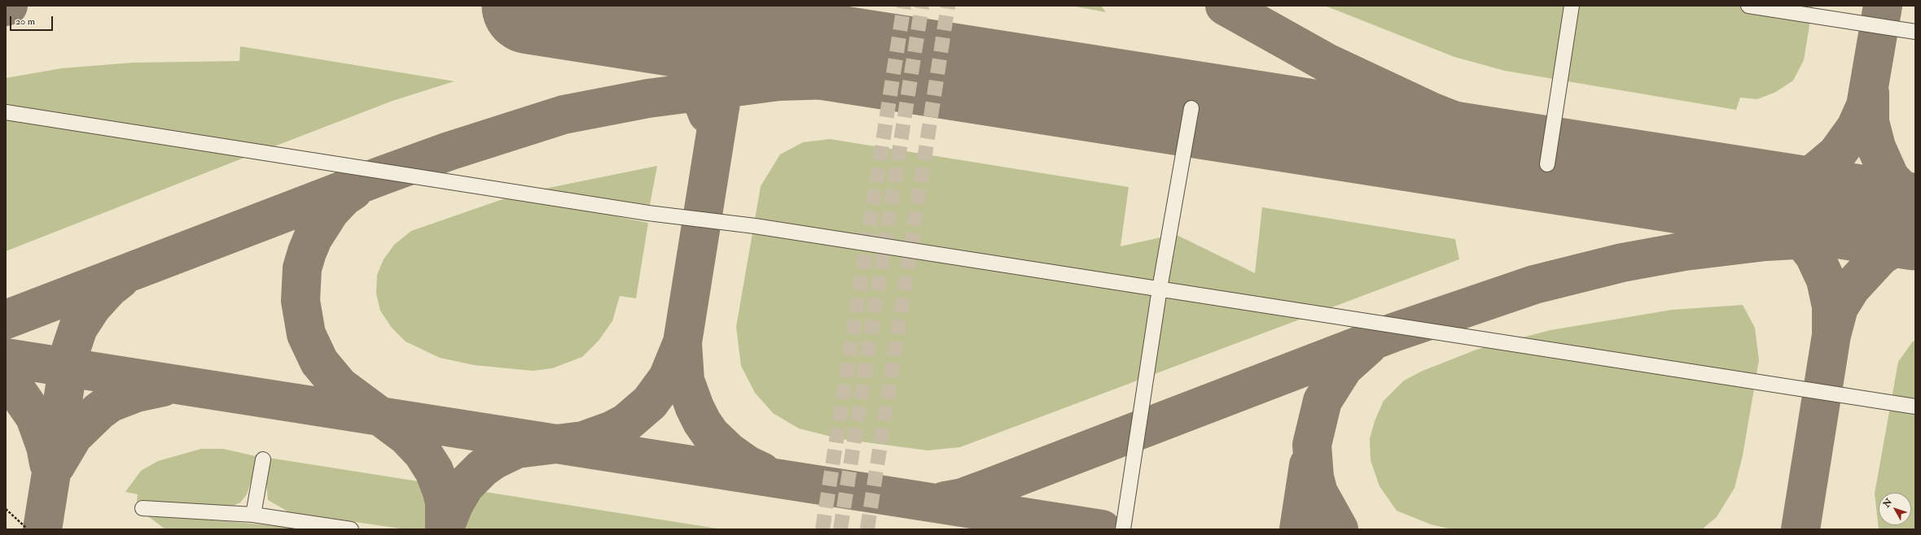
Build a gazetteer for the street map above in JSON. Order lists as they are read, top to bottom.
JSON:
{
  "scale_bar": "20 m",
  "north": "top left"
}
